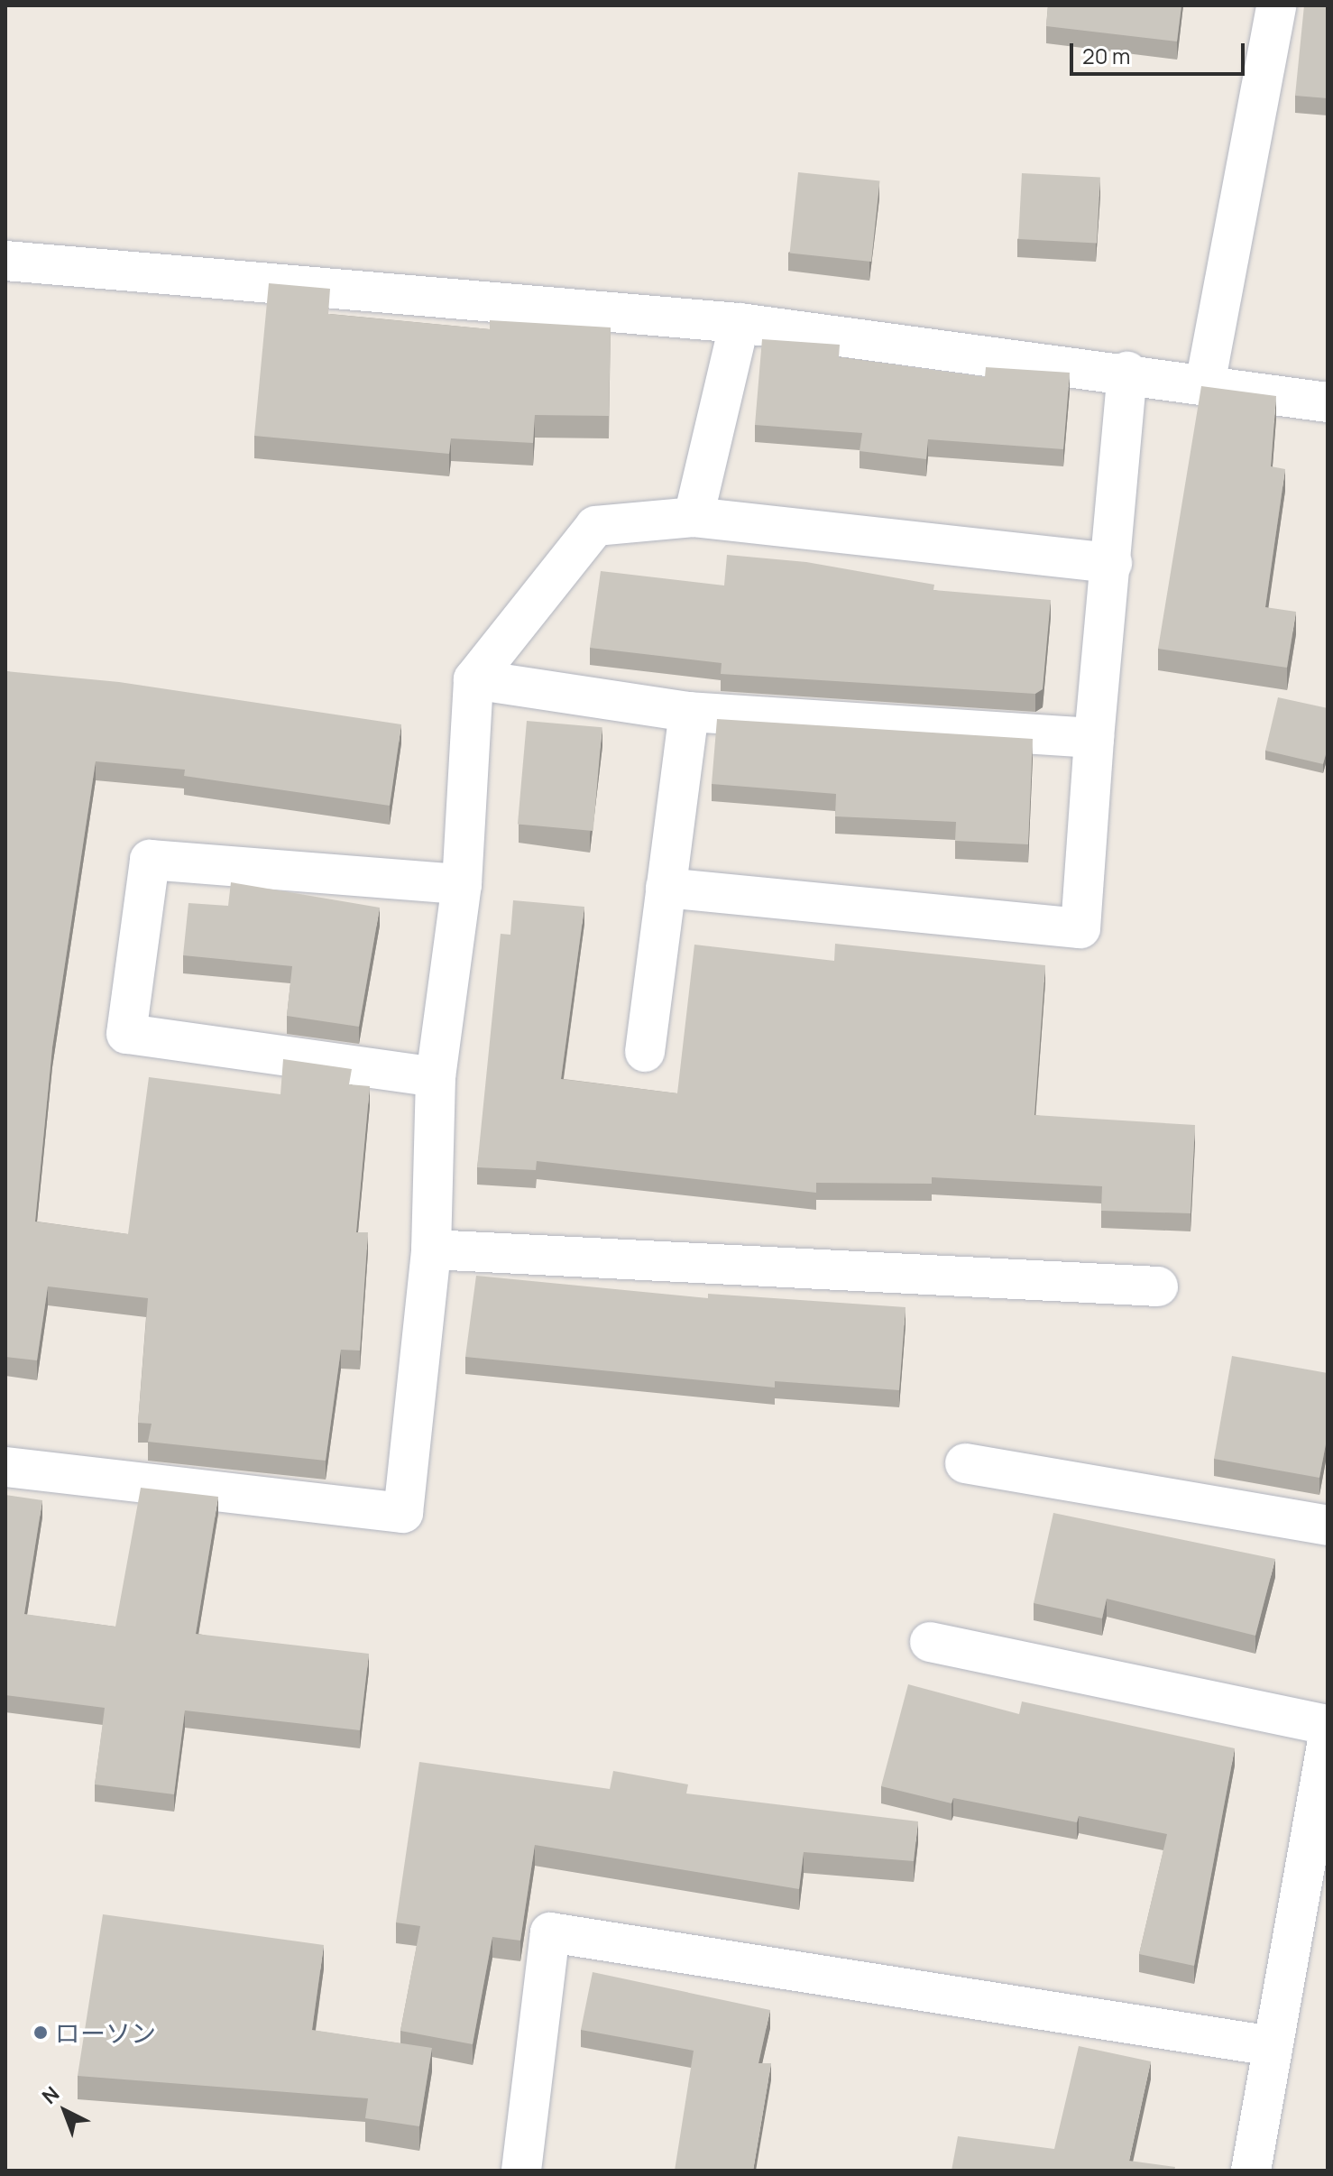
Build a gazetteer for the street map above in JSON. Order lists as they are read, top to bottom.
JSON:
{
  "places": ["ローソン"],
  "scale_bar": "20 m",
  "north": "top left"
}
